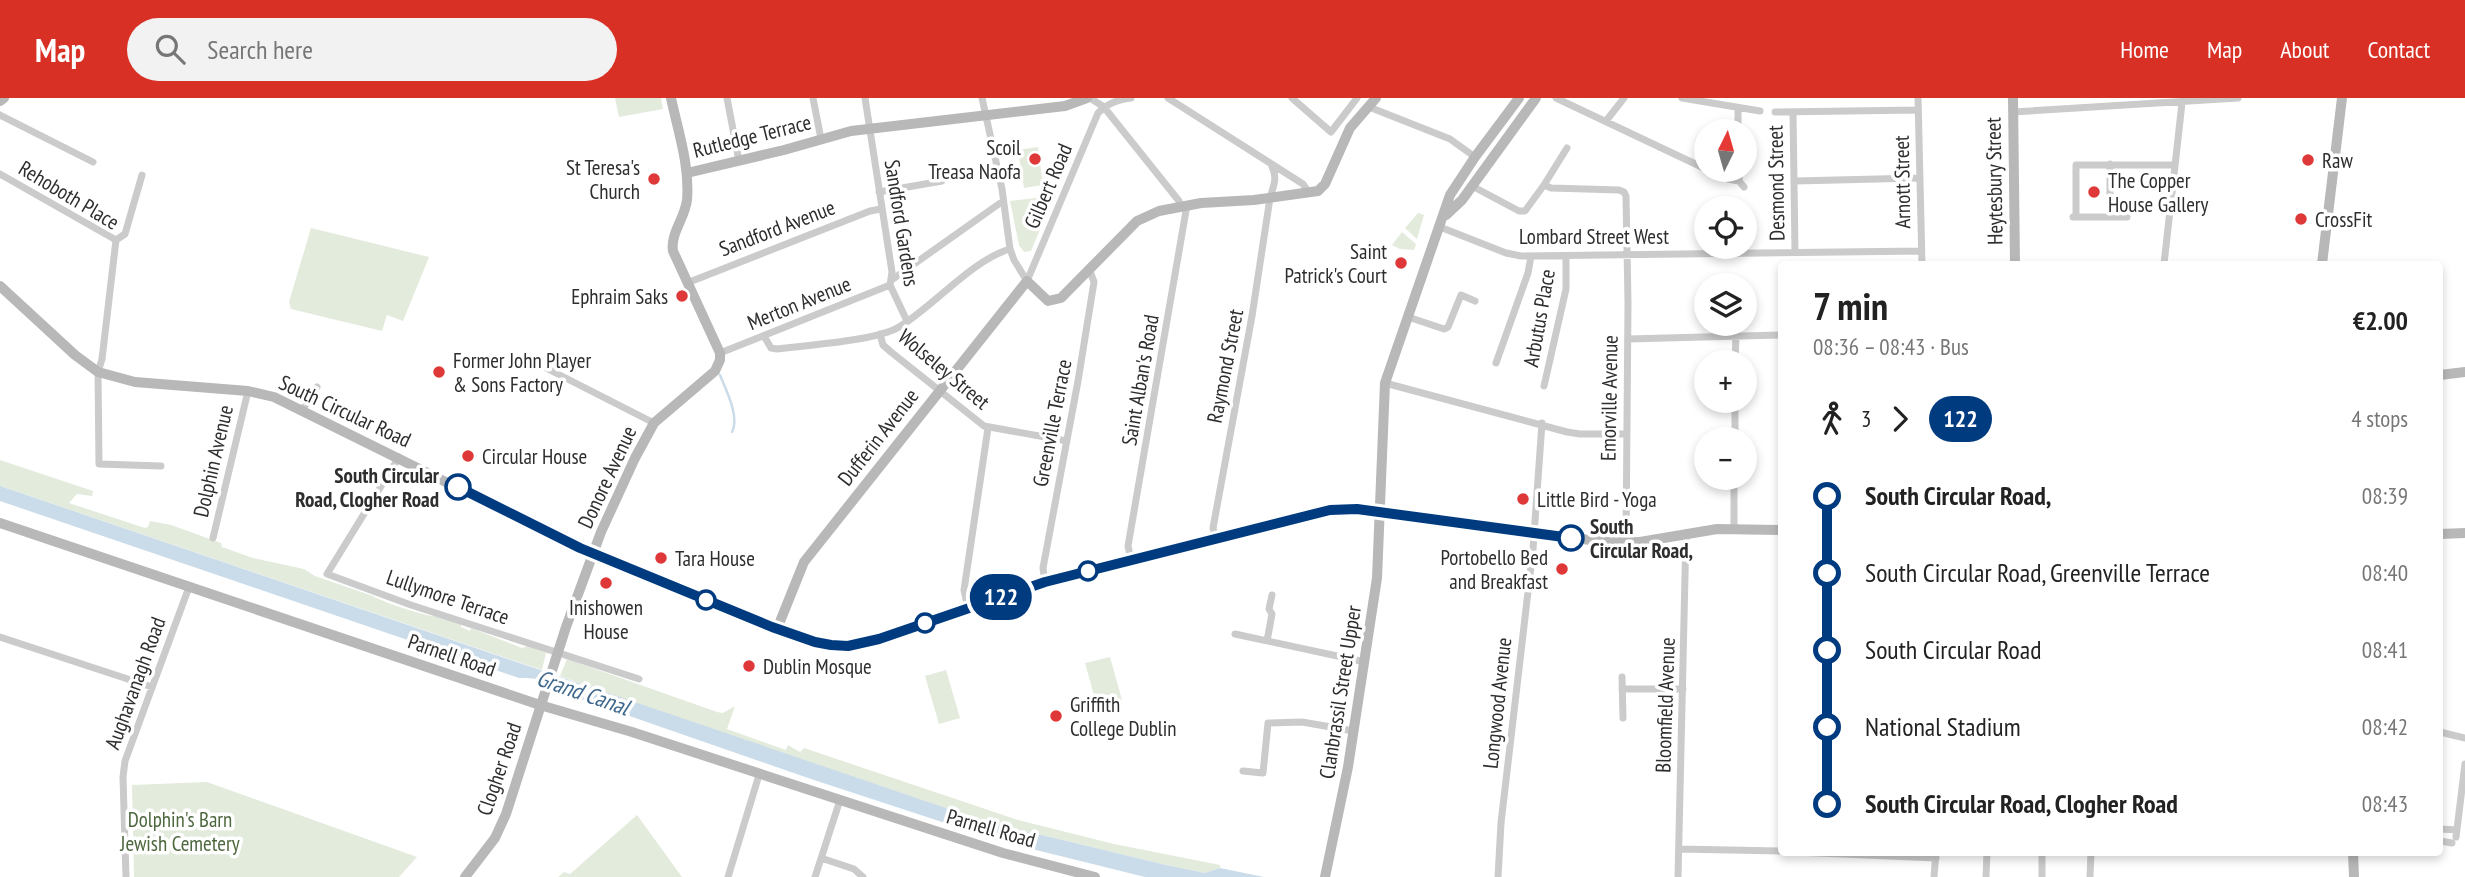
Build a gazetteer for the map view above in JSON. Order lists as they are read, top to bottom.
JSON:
{
  "streets": {
    "main road": [
      "Rutledge Terrace",
      "Heytesbury Street",
      "South Circular Road",
      "Dufferin Avenue",
      "Donore Avenue",
      "Parnell Road",
      "Clanbrassil Street Upper",
      "Clogher Road"
    ],
    "street": [
      "Arnott Street",
      "Desmond Street",
      "Gilbert Road",
      "Rehoboth Place",
      "Sandford Gardens",
      "Sandford Avenue",
      "Lombard Street West",
      "Merton Avenue",
      "Arbutus Place",
      "Raymond Street",
      "Wolseley Street",
      "Saint Alban's Road",
      "Emorville Avenue",
      "Greenville Terrace",
      "Dolphin Avenue",
      "Lullymore Terrace",
      "Aughavanagh Road",
      "Longwood Avenue",
      "Bloomfield Avenue"
    ]
  },
  "crossings": [
    ["Rutledge Terrace", "Sandford Gardens"],
    ["Arnott Street", "Lombard Street West"],
    ["Desmond Street", "Lombard Street West"],
    ["Gilbert Road", "Dufferin Avenue"],
    ["Rehoboth Place", "South Circular Road"],
    ["Sandford Gardens", "Sandford Avenue"],
    ["Sandford Gardens", "Merton Avenue"],
    ["Lombard Street West", "Arbutus Place"],
    ["Lombard Street West", "Emorville Avenue"],
    ["Lombard Street West", "Clanbrassil Street Upper"],
    ["Merton Avenue", "Donore Avenue"],
    ["Raymond Street", "South Circular Road"],
    ["Wolseley Street", "Dufferin Avenue"],
    ["Saint Alban's Road", "South Circular Road"],
    ["Emorville Avenue", "South Circular Road"],
    ["South Circular Road", "Greenville Terrace"],
    ["South Circular Road", "Dufferin Avenue"],
    ["South Circular Road", "Dolphin Avenue"],
    ["South Circular Road", "Donore Avenue"],
    ["South Circular Road", "Lullymore Terrace"],
    ["South Circular Road", "Clanbrassil Street Upper"],
    ["South Circular Road", "Longwood Avenue"],
    ["South Circular Road", "Bloomfield Avenue"],
    ["Donore Avenue", "Lullymore Terrace"],
    ["Donore Avenue", "Parnell Road"],
    ["Donore Avenue", "Clogher Road"],
    ["Parnell Road", "Aughavanagh Road"],
    ["Parnell Road", "Clogher Road"]
  ],
  "water": ["Grand Canal"],
  "parks": ["Dolphin's Barn Jewish Cemetery"],
  "places": [
    "Scoil Treasa Naofa",
    "Raw",
    "St Teresa's Church",
    "The Copper House Gallery",
    "CrossFit",
    "Saint Patrick's Court",
    "Ephraim Saks",
    "Former John Player & Sons Factory",
    "Circular House",
    "South Circular Road, Clogher Road",
    "Little Bird - Yoga",
    "South Circular Road,",
    "Tara House",
    "Portobello Bed and Breakfast",
    "Inishowen House",
    "Dublin Mosque",
    "Griffith College Dublin"
  ],
  "lines": ["bus line 122"],
  "north": "top",
  "page": {
    "header": "Map",
    "search": "Search here",
    "nav": [
      "Home",
      "Map",
      "About",
      "Contact"
    ],
    "on_map": "122",
    "map_buttons": ["+", "−"],
    "heading": ["7 min", "08:36 – 08:43 · Bus", "€2.00"],
    "legs": ["3", "122", "4 stops"],
    "list": [
      {
        "name": "South Circular Road,",
        "value": "08:39"
      },
      {
        "name": "South Circular Road, Greenville Terrace",
        "value": "08:40"
      },
      {
        "name": "South Circular Road",
        "value": "08:41"
      },
      {
        "name": "National Stadium",
        "value": "08:42"
      },
      {
        "name": "South Circular Road, Clogher Road",
        "value": "08:43"
      }
    ]
  }
}
